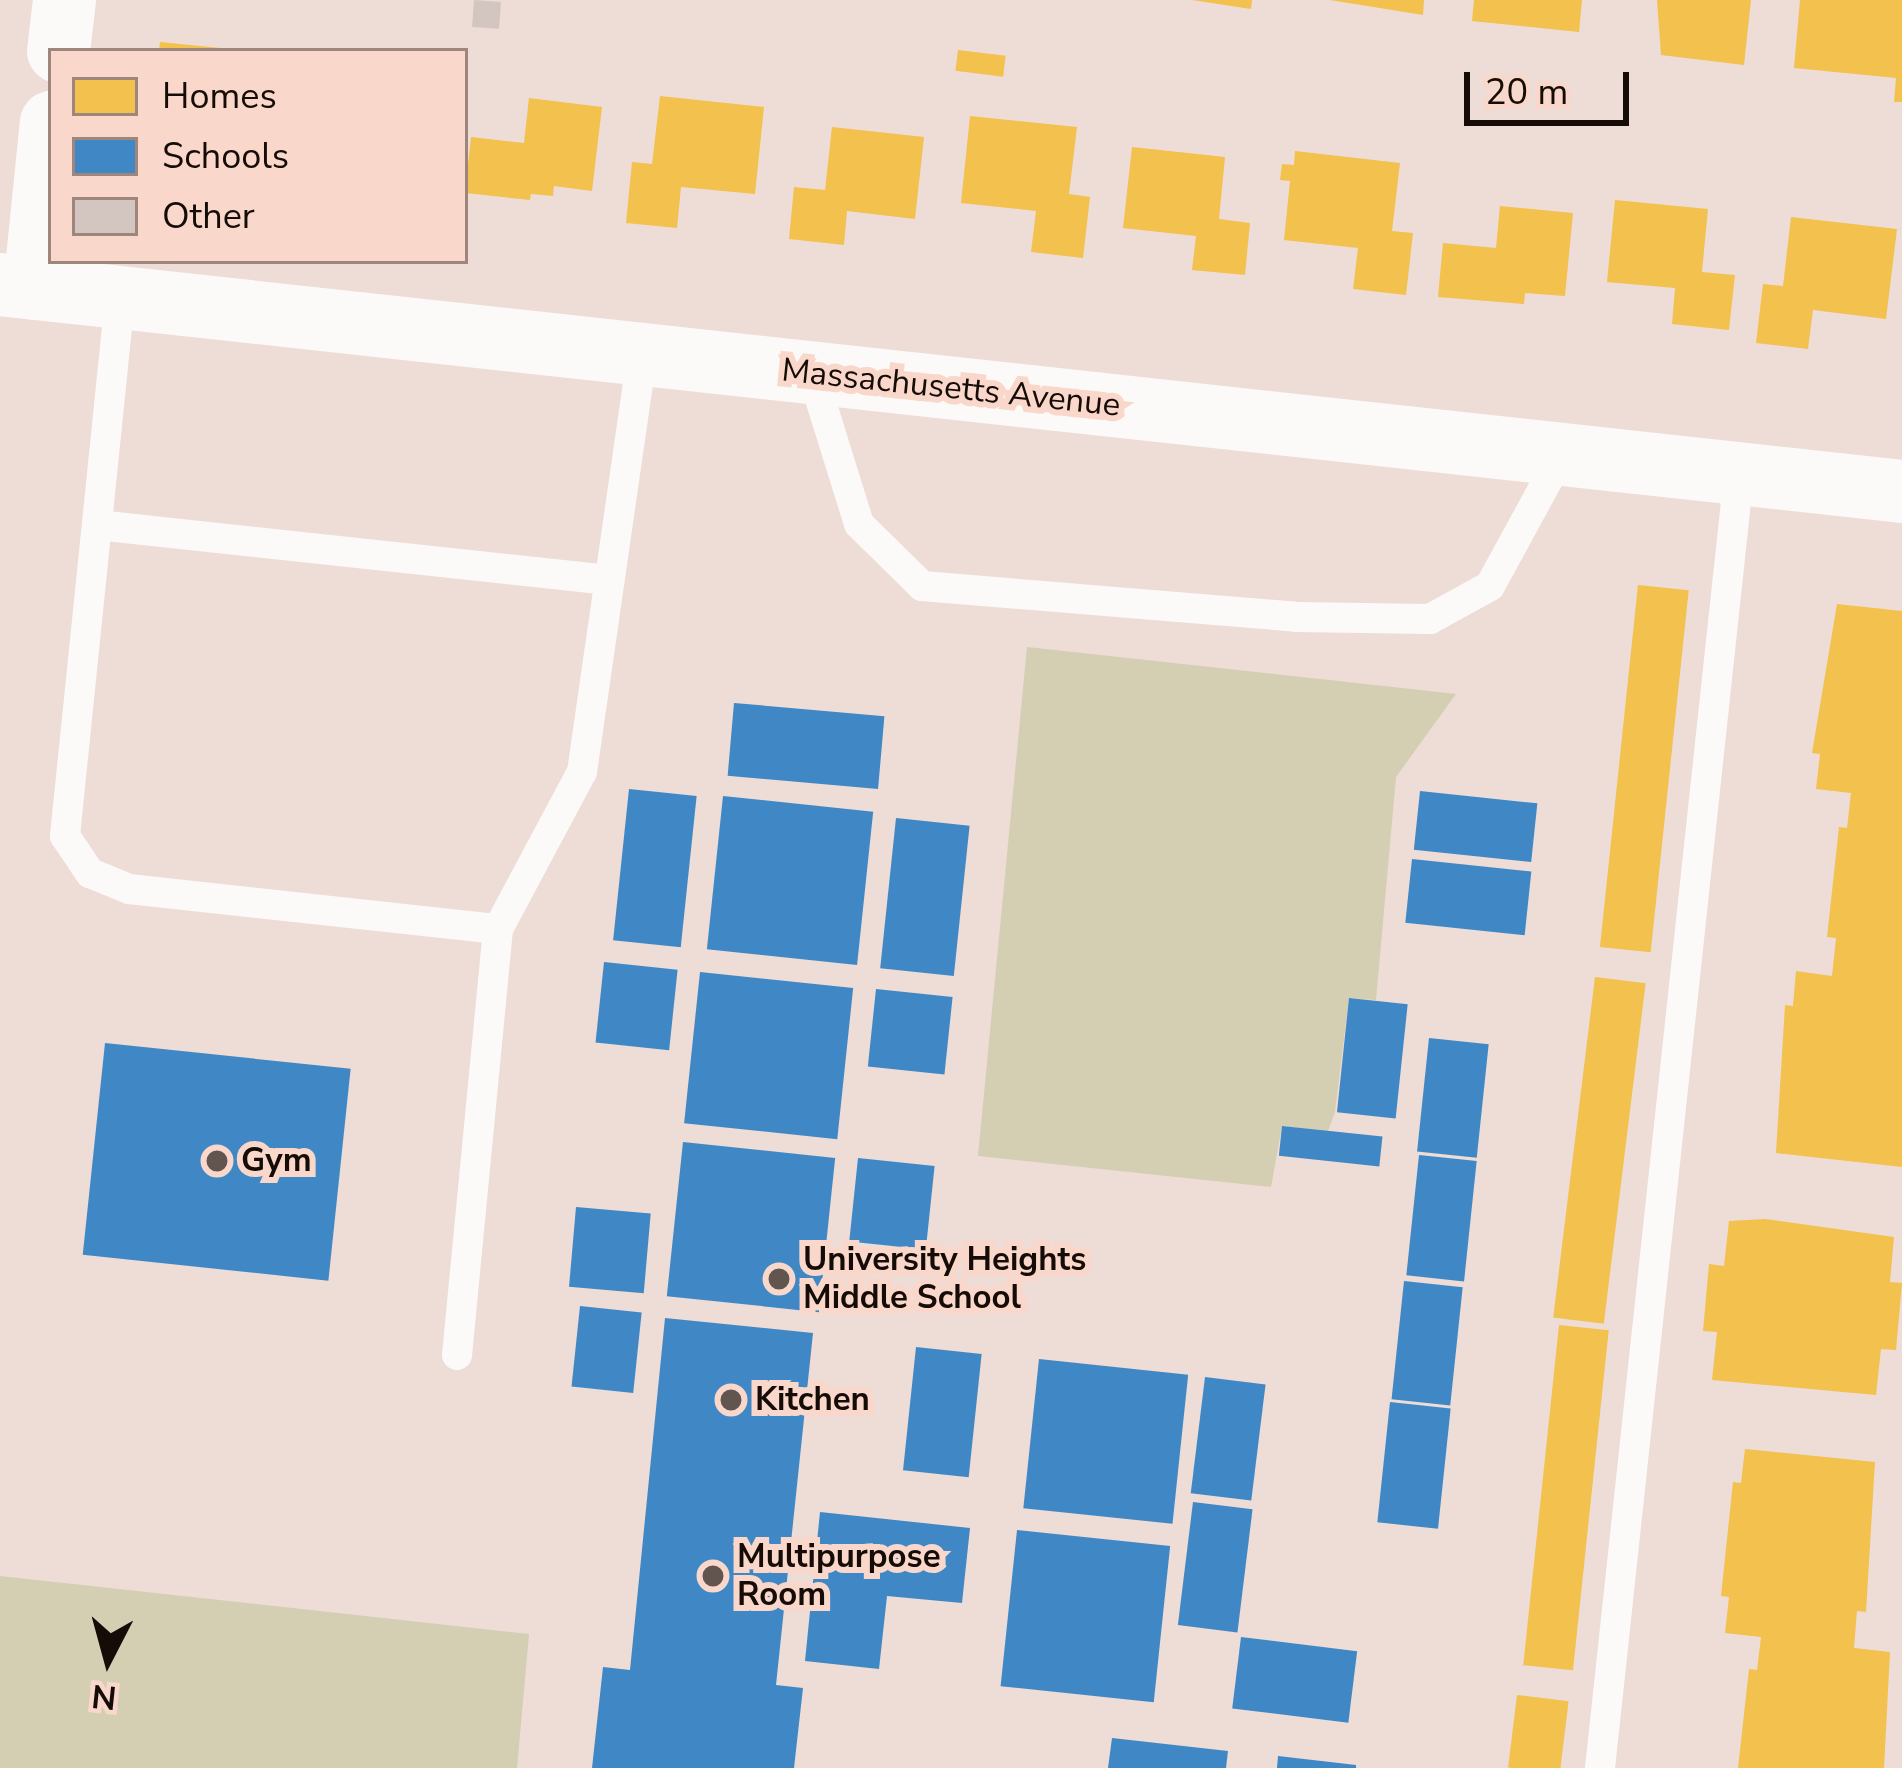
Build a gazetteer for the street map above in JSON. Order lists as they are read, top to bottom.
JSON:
{
  "streets": {
    "street": ["Massachusetts Avenue"]
  },
  "places": [
    "Gym",
    "University Heights Middle School",
    "Kitchen",
    "Multipurpose Room"
  ],
  "legend": ["Homes", "Schools", "Other"],
  "scale_bar": "20 m",
  "north": "bottom"
}
